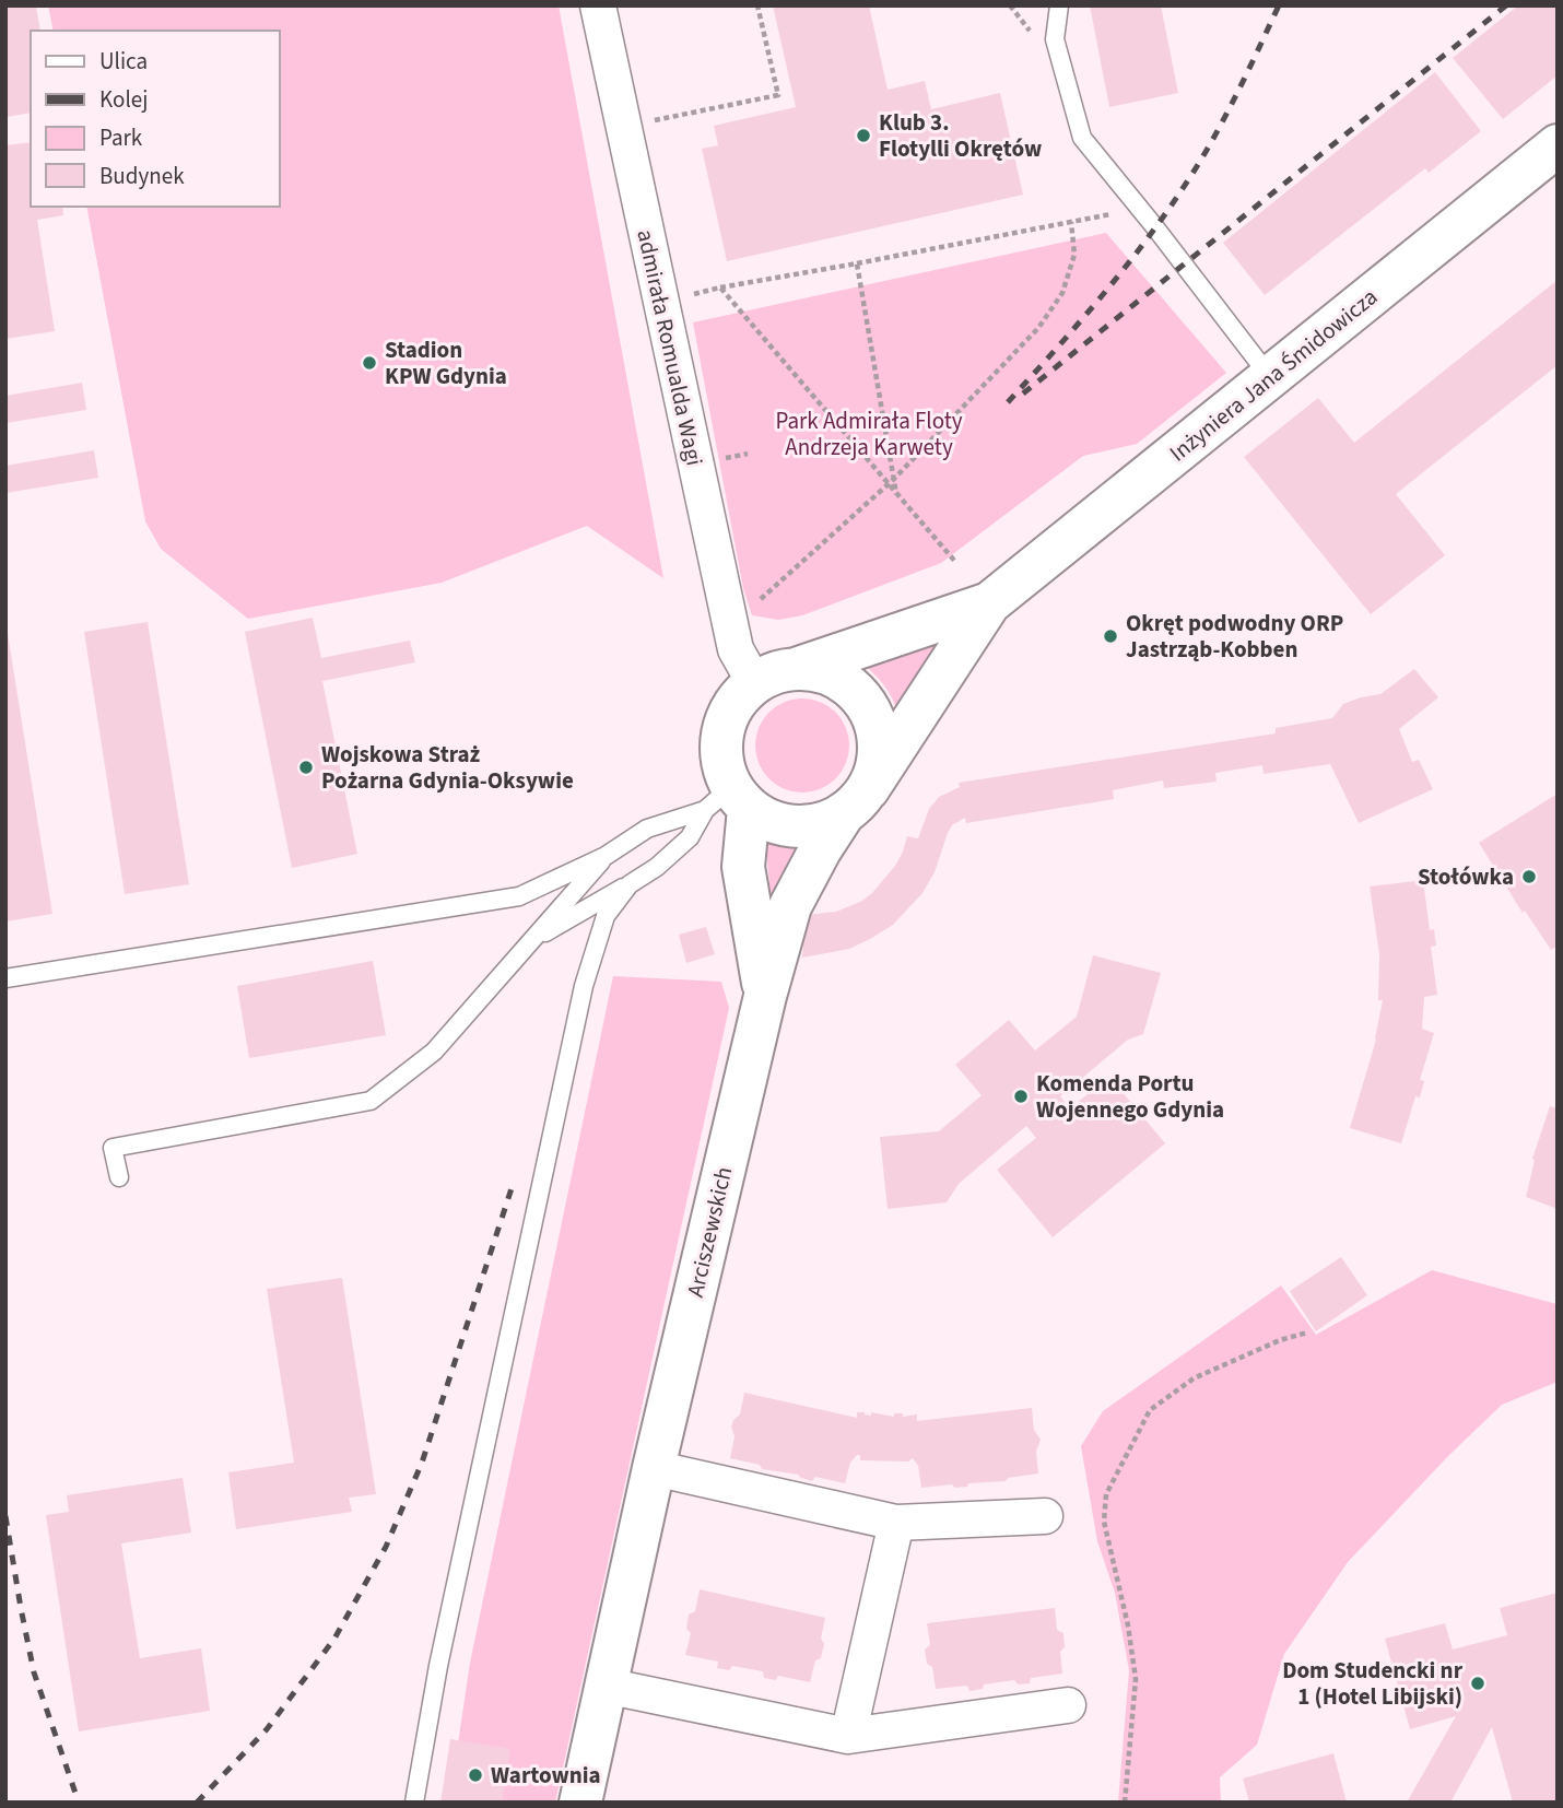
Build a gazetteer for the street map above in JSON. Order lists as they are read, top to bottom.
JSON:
{
  "streets": {
    "street": ["admirała Romualda Wagi", "Inżyniera Jana Śmidowicza", "Arciszewskich"]
  },
  "crossings": [
    ["admirała Romualda Wagi", "Inżyniera Jana Śmidowicza"],
    ["admirała Romualda Wagi", "Arciszewskich"],
    ["Inżyniera Jana Śmidowicza", "Arciszewskich"]
  ],
  "parks": ["Park Admirała Floty Andrzeja Karwety"],
  "places": [
    "Klub 3. Flotylli Okrętów",
    "Stadion KPW Gdynia",
    "Okręt podwodny ORP Jastrząb-Kobben",
    "Wojskowa Straż Pożarna Gdynia-Oksywie",
    "Stołówka",
    "Komenda Portu Wojennego Gdynia",
    "Dom Studencki nr 1 (Hotel Libijski)",
    "Wartownia"
  ],
  "legend": [
    "Ulica",
    "Kolej",
    "Park",
    "Budynek"
  ]
}
